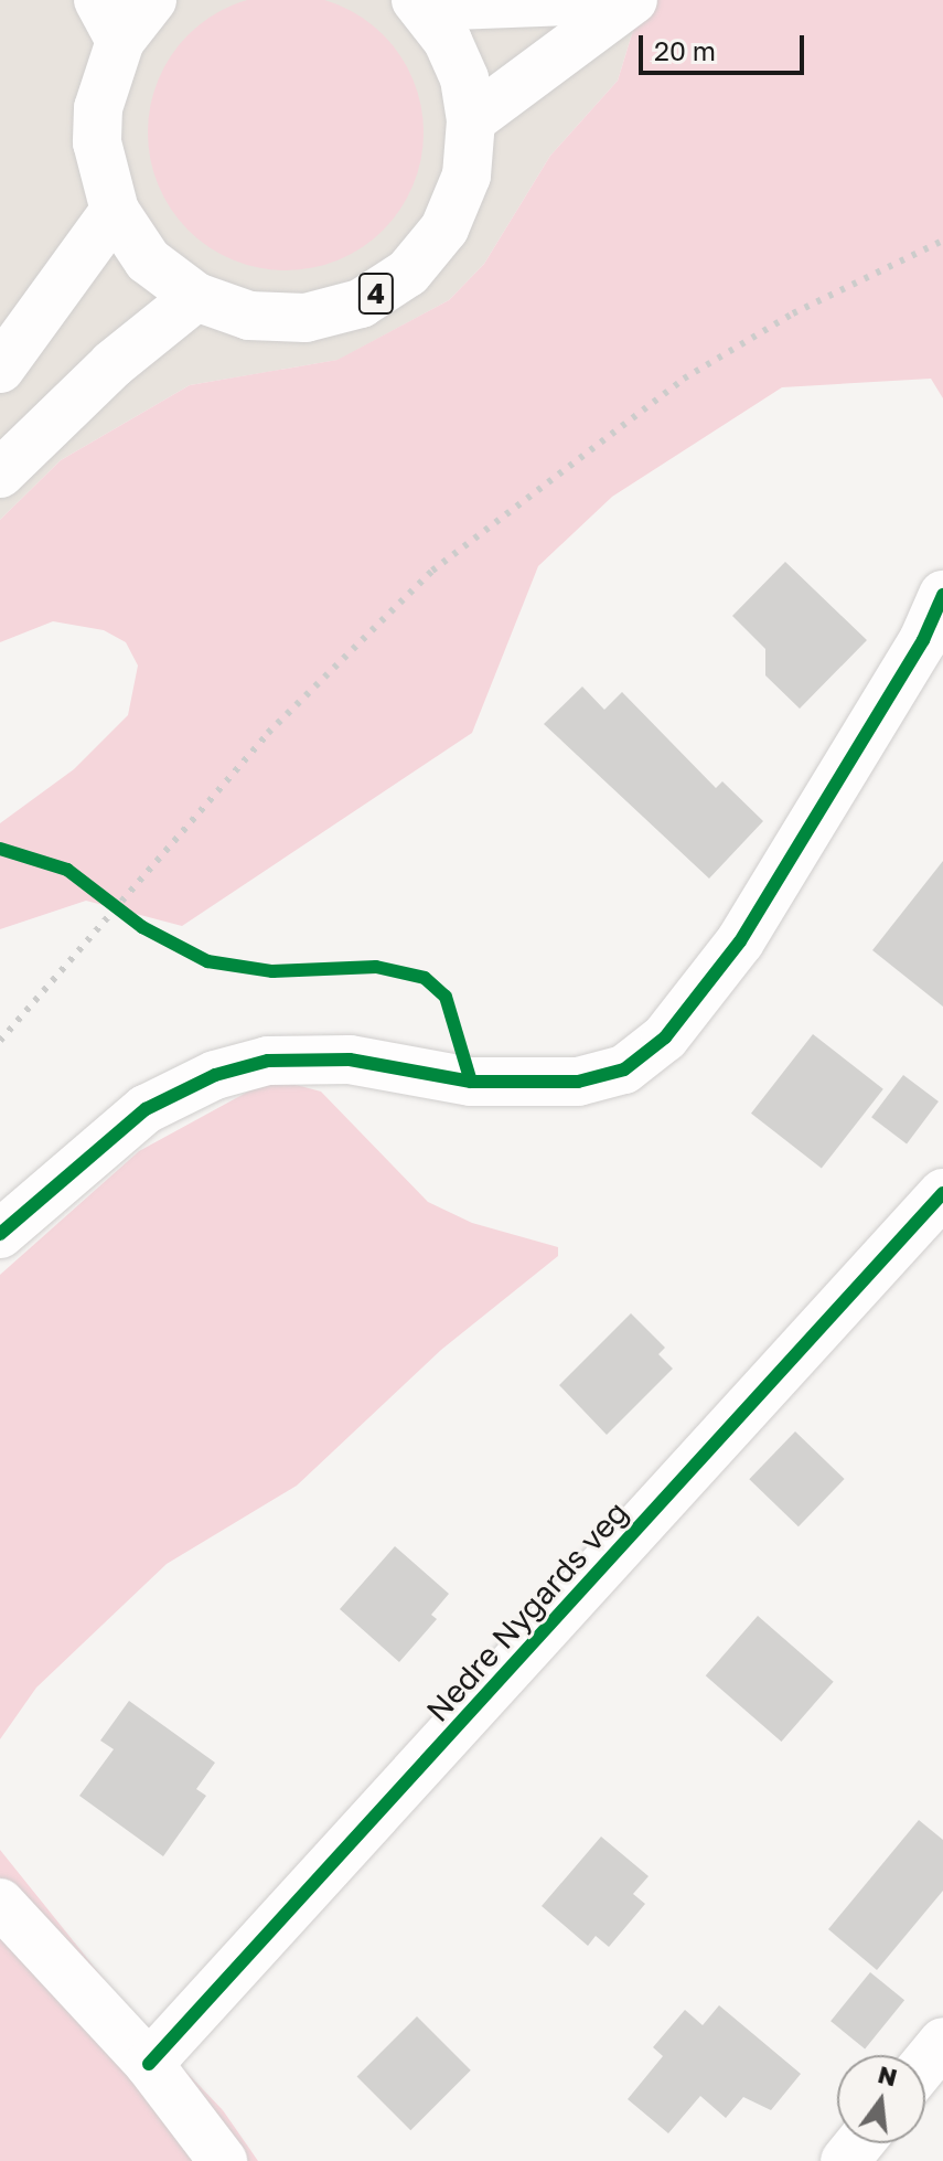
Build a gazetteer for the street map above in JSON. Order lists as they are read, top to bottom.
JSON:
{
  "streets": {
    "main road": ["4", "Nedre Nygards veg"]
  },
  "scale_bar": "20 m",
  "north": "top"
}
